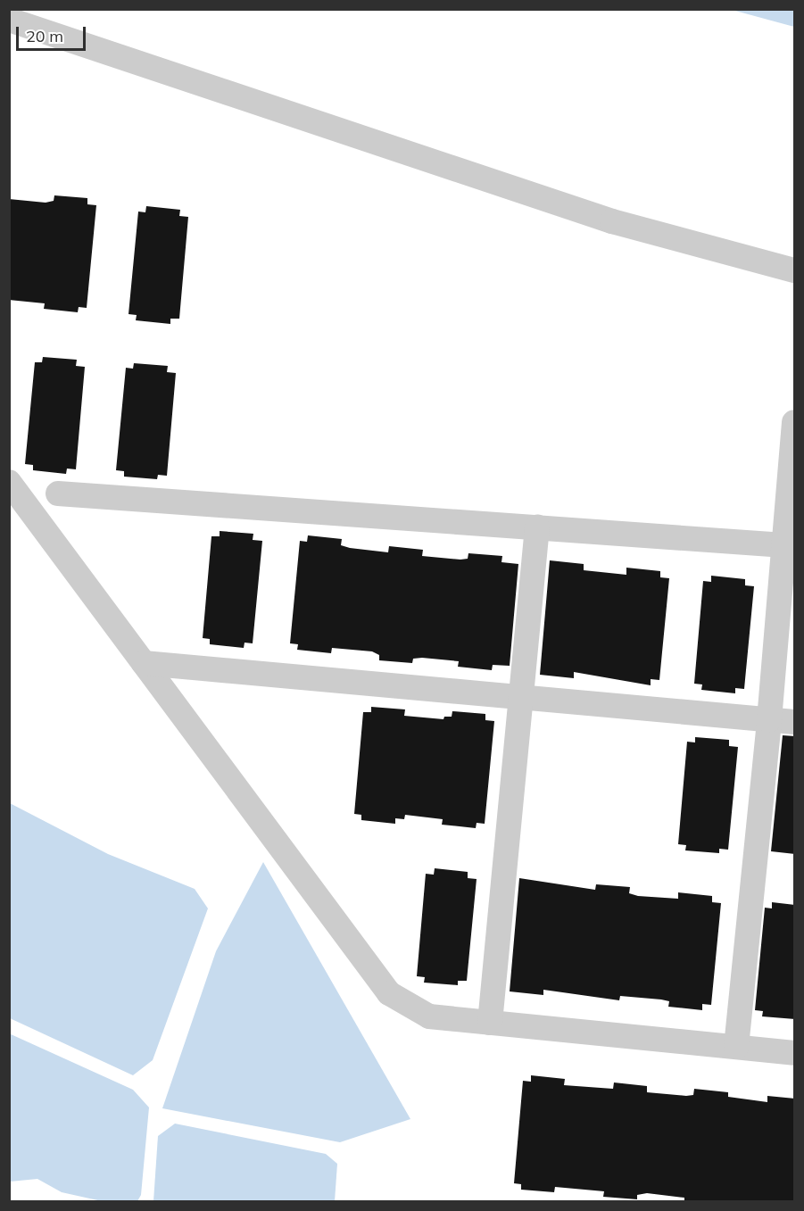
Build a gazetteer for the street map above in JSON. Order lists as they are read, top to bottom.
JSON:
{
  "scale_bar": "20 m"
}
